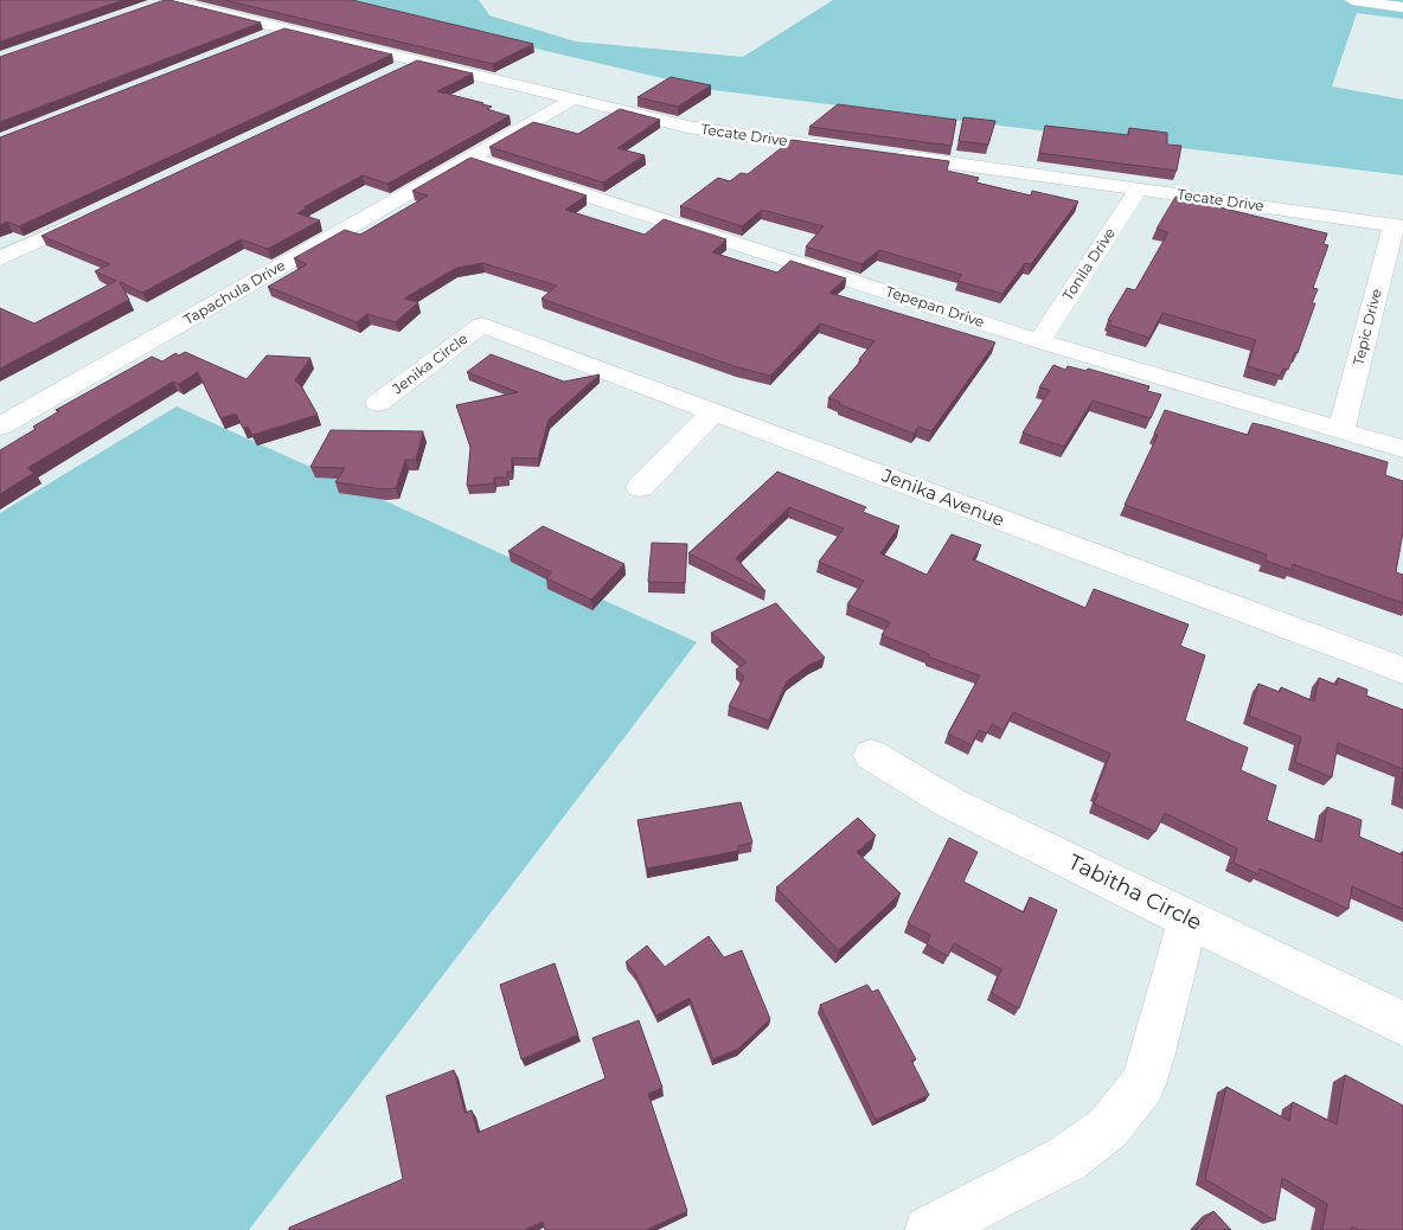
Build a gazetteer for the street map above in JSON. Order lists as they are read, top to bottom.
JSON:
{
  "streets": {
    "street": [
      "Tecate Drive",
      "Tonila Drive",
      "Tapachula Drive",
      "Tepepan Drive",
      "Tepic Drive",
      "Jenika Circle",
      "Jenika Avenue",
      "Tabitha Circle"
    ]
  },
  "crossings": [
    ["Tecate Drive", "Tonila Drive"],
    ["Tecate Drive", "Tapachula Drive"],
    ["Tecate Drive", "Tepic Drive"],
    ["Tonila Drive", "Tepepan Drive"],
    ["Tapachula Drive", "Tepepan Drive"],
    ["Tepepan Drive", "Tepic Drive"],
    ["Jenika Circle", "Jenika Avenue"]
  ]
}
